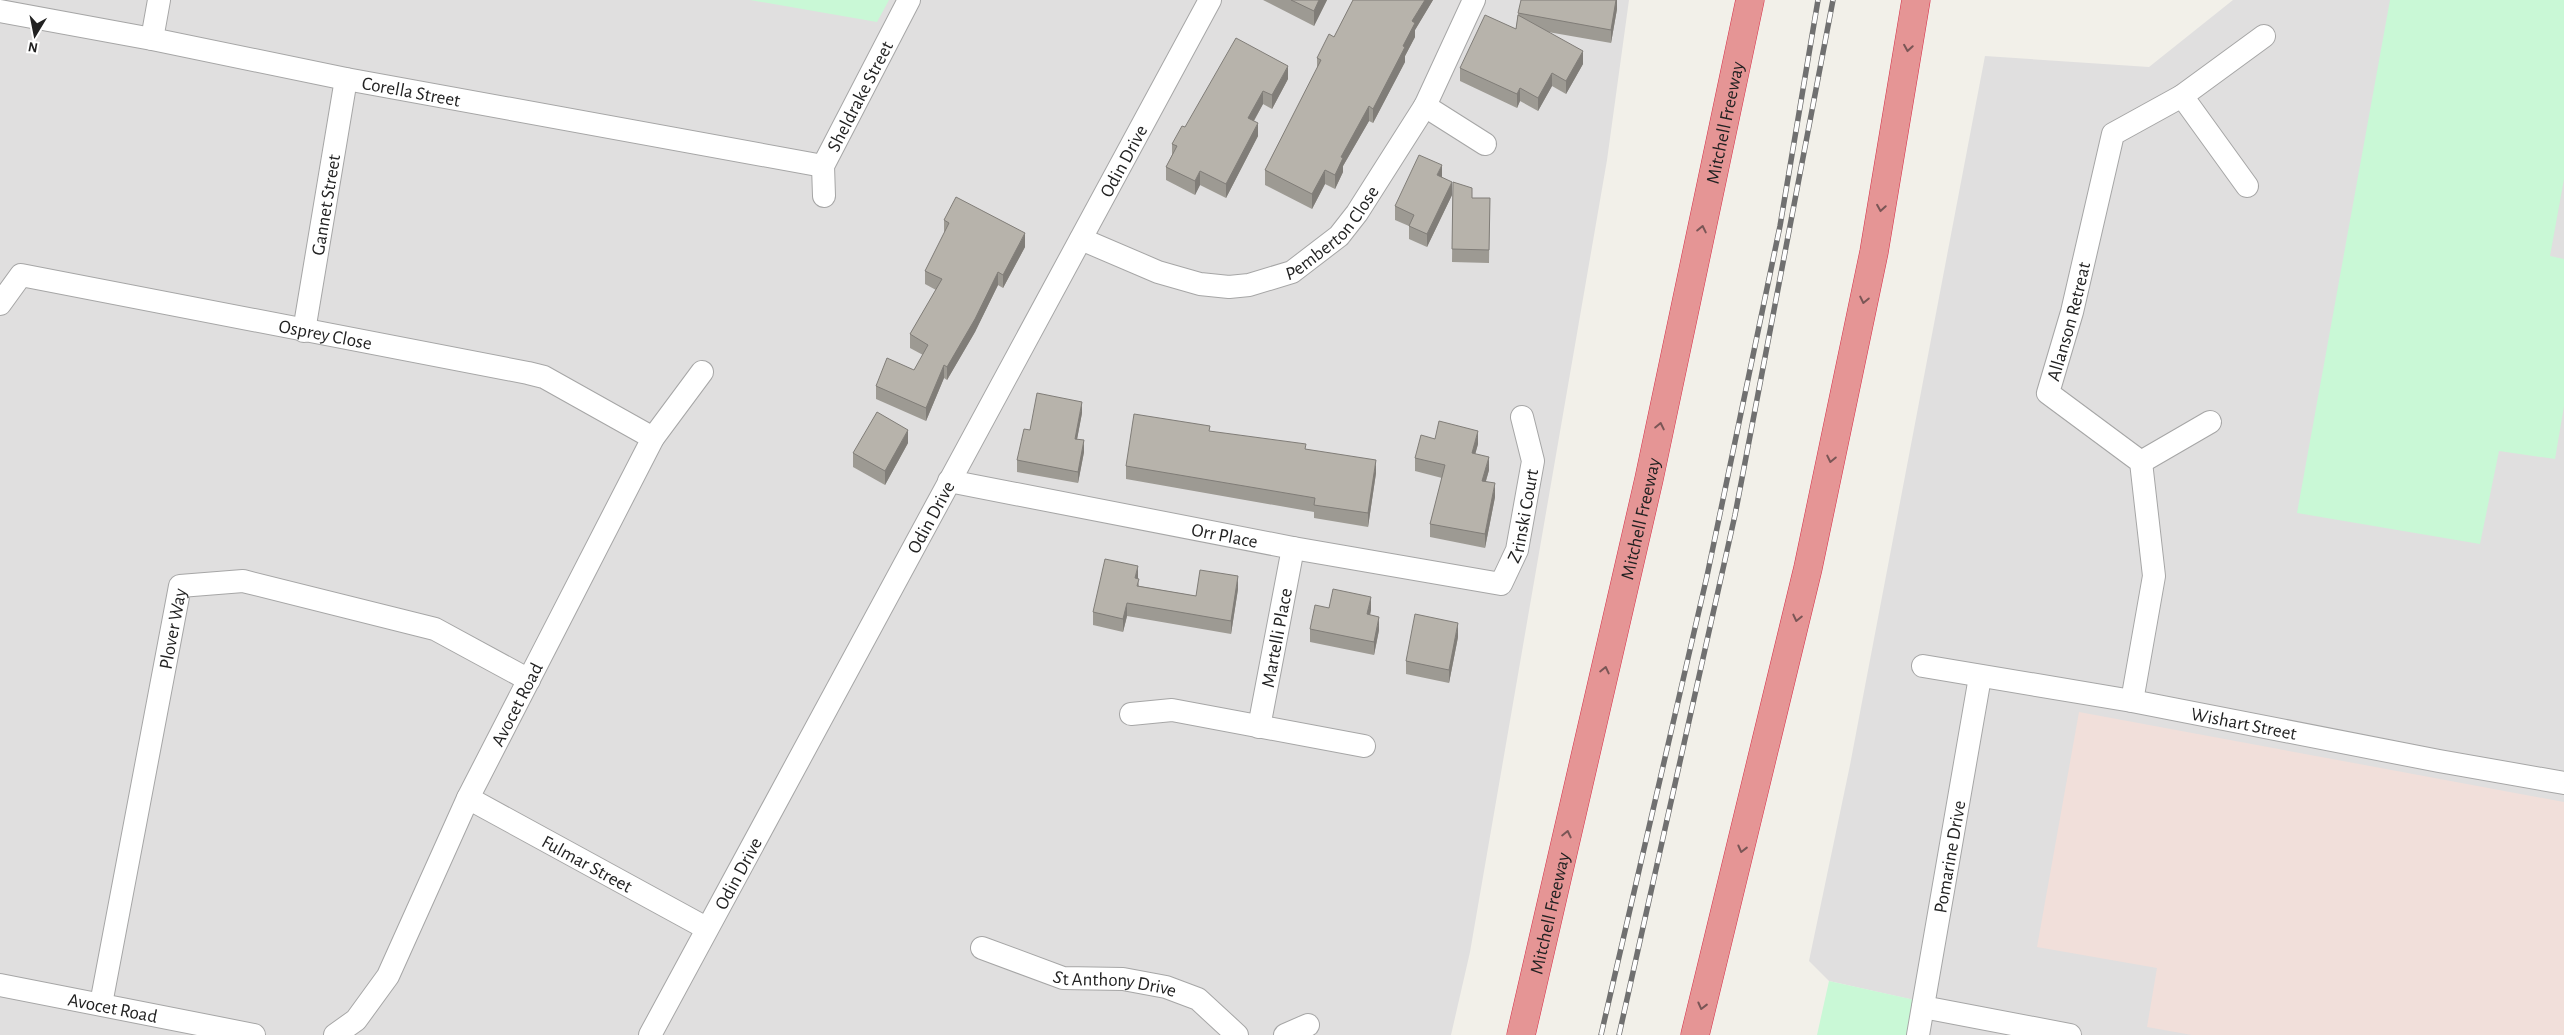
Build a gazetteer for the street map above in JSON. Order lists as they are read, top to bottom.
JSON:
{
  "streets": {
    "highway": ["Mitchell Freeway"],
    "street": [
      "Corella Street",
      "Sheldrake Street",
      "Odin Drive",
      "Gannet Street",
      "Pemberton Close",
      "Allanson Retreat",
      "Osprey Close",
      "Zrinski Court",
      "Orr Place",
      "Plover Way",
      "Martelli Place",
      "Avocet Road",
      "Wishart Street",
      "Pomarine Drive",
      "Fulmar Street",
      "St Anthony Drive"
    ]
  },
  "crossings": [
    ["Corella Street", "Sheldrake Street"],
    ["Corella Street", "Gannet Street"],
    ["Odin Drive", "Pemberton Close"],
    ["Odin Drive", "Orr Place"],
    ["Odin Drive", "Fulmar Street"],
    ["Gannet Street", "Osprey Close"],
    ["Osprey Close", "Avocet Road"],
    ["Zrinski Court", "Orr Place"],
    ["Orr Place", "Martelli Place"],
    ["Plover Way", "Avocet Road"],
    ["Avocet Road", "Fulmar Street"],
    ["Wishart Street", "Pomarine Drive"]
  ],
  "north": "bottom"
}
